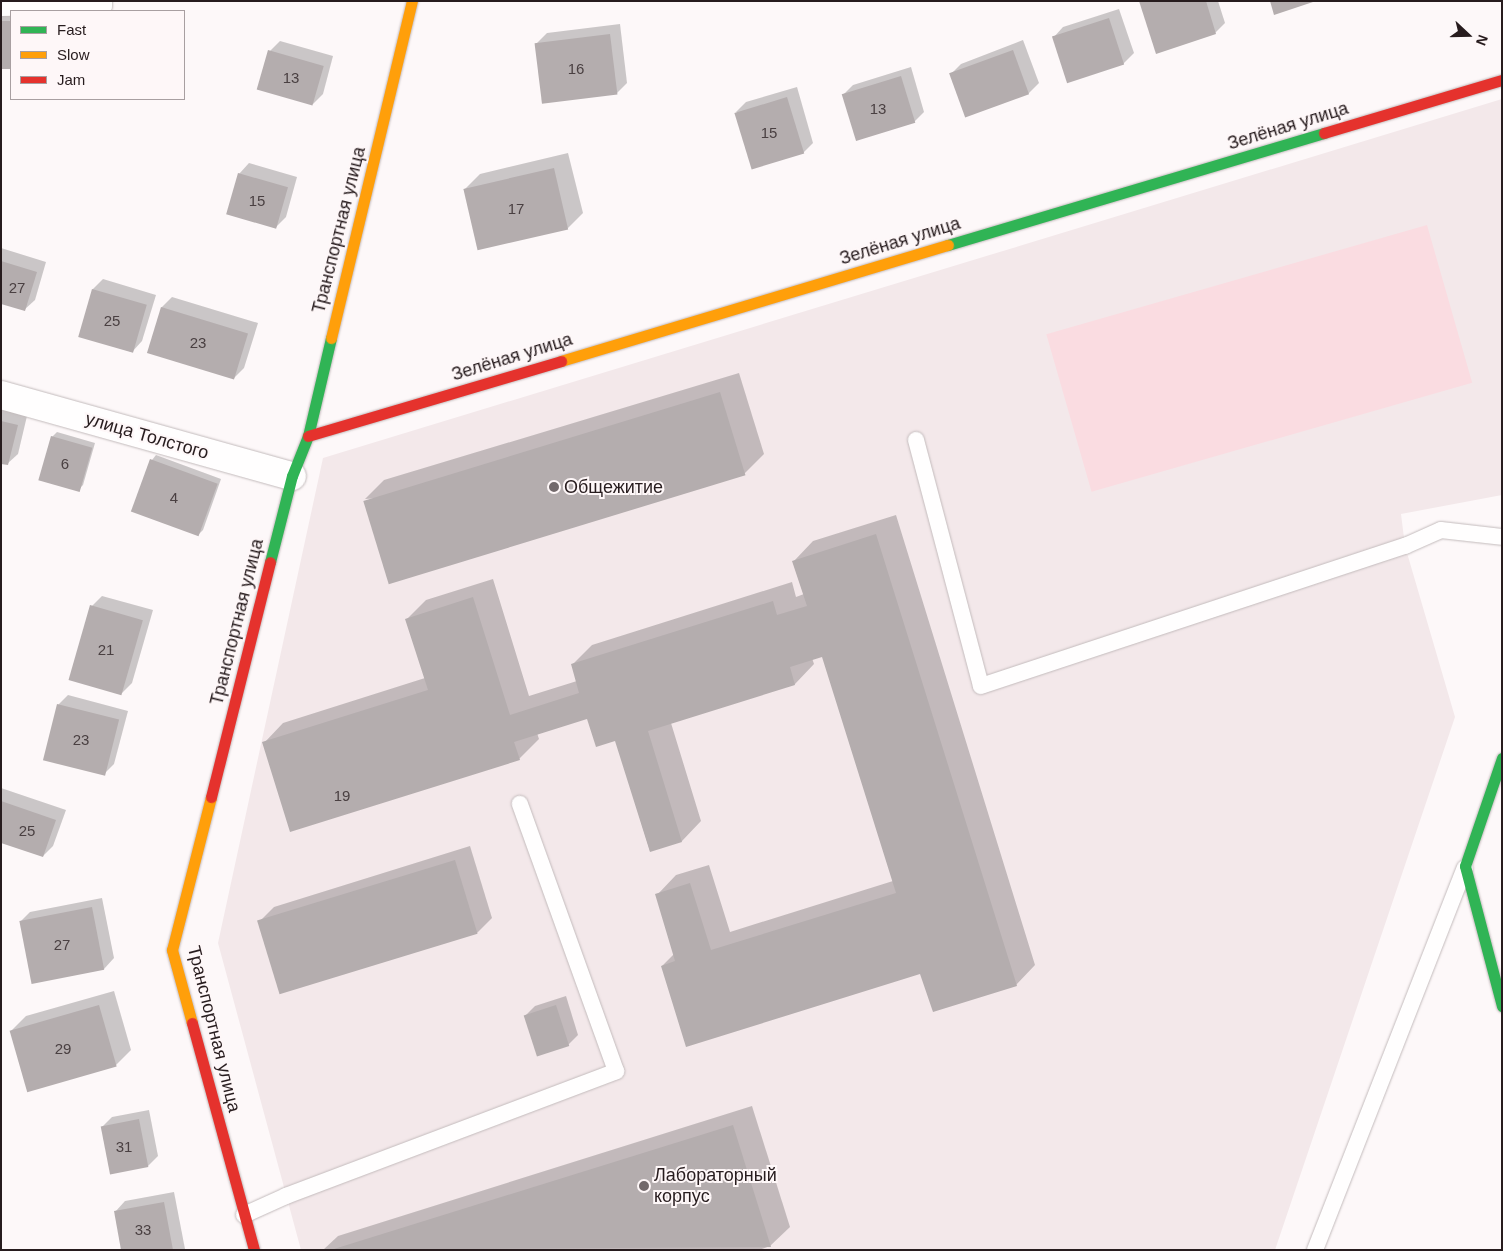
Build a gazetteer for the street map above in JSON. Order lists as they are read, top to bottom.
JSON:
{
  "streets": {
    "street": ["Зелёная улица", "Транспортная улица", "улица Толстого"]
  },
  "crossings": [
    ["Зелёная улица", "Транспортная улица"],
    ["Транспортная улица", "улица Толстого"]
  ],
  "places": ["Общежитие", "Лабораторный корпус"],
  "house_numbers": [
    "16",
    "13",
    "13",
    "15",
    "15",
    "17",
    "27",
    "25",
    "23",
    "6",
    "4",
    "21",
    "23",
    "19",
    "25",
    "27",
    "29",
    "31",
    "33"
  ],
  "legend": ["Fast", "Slow", "Jam"],
  "north": "right"
}
